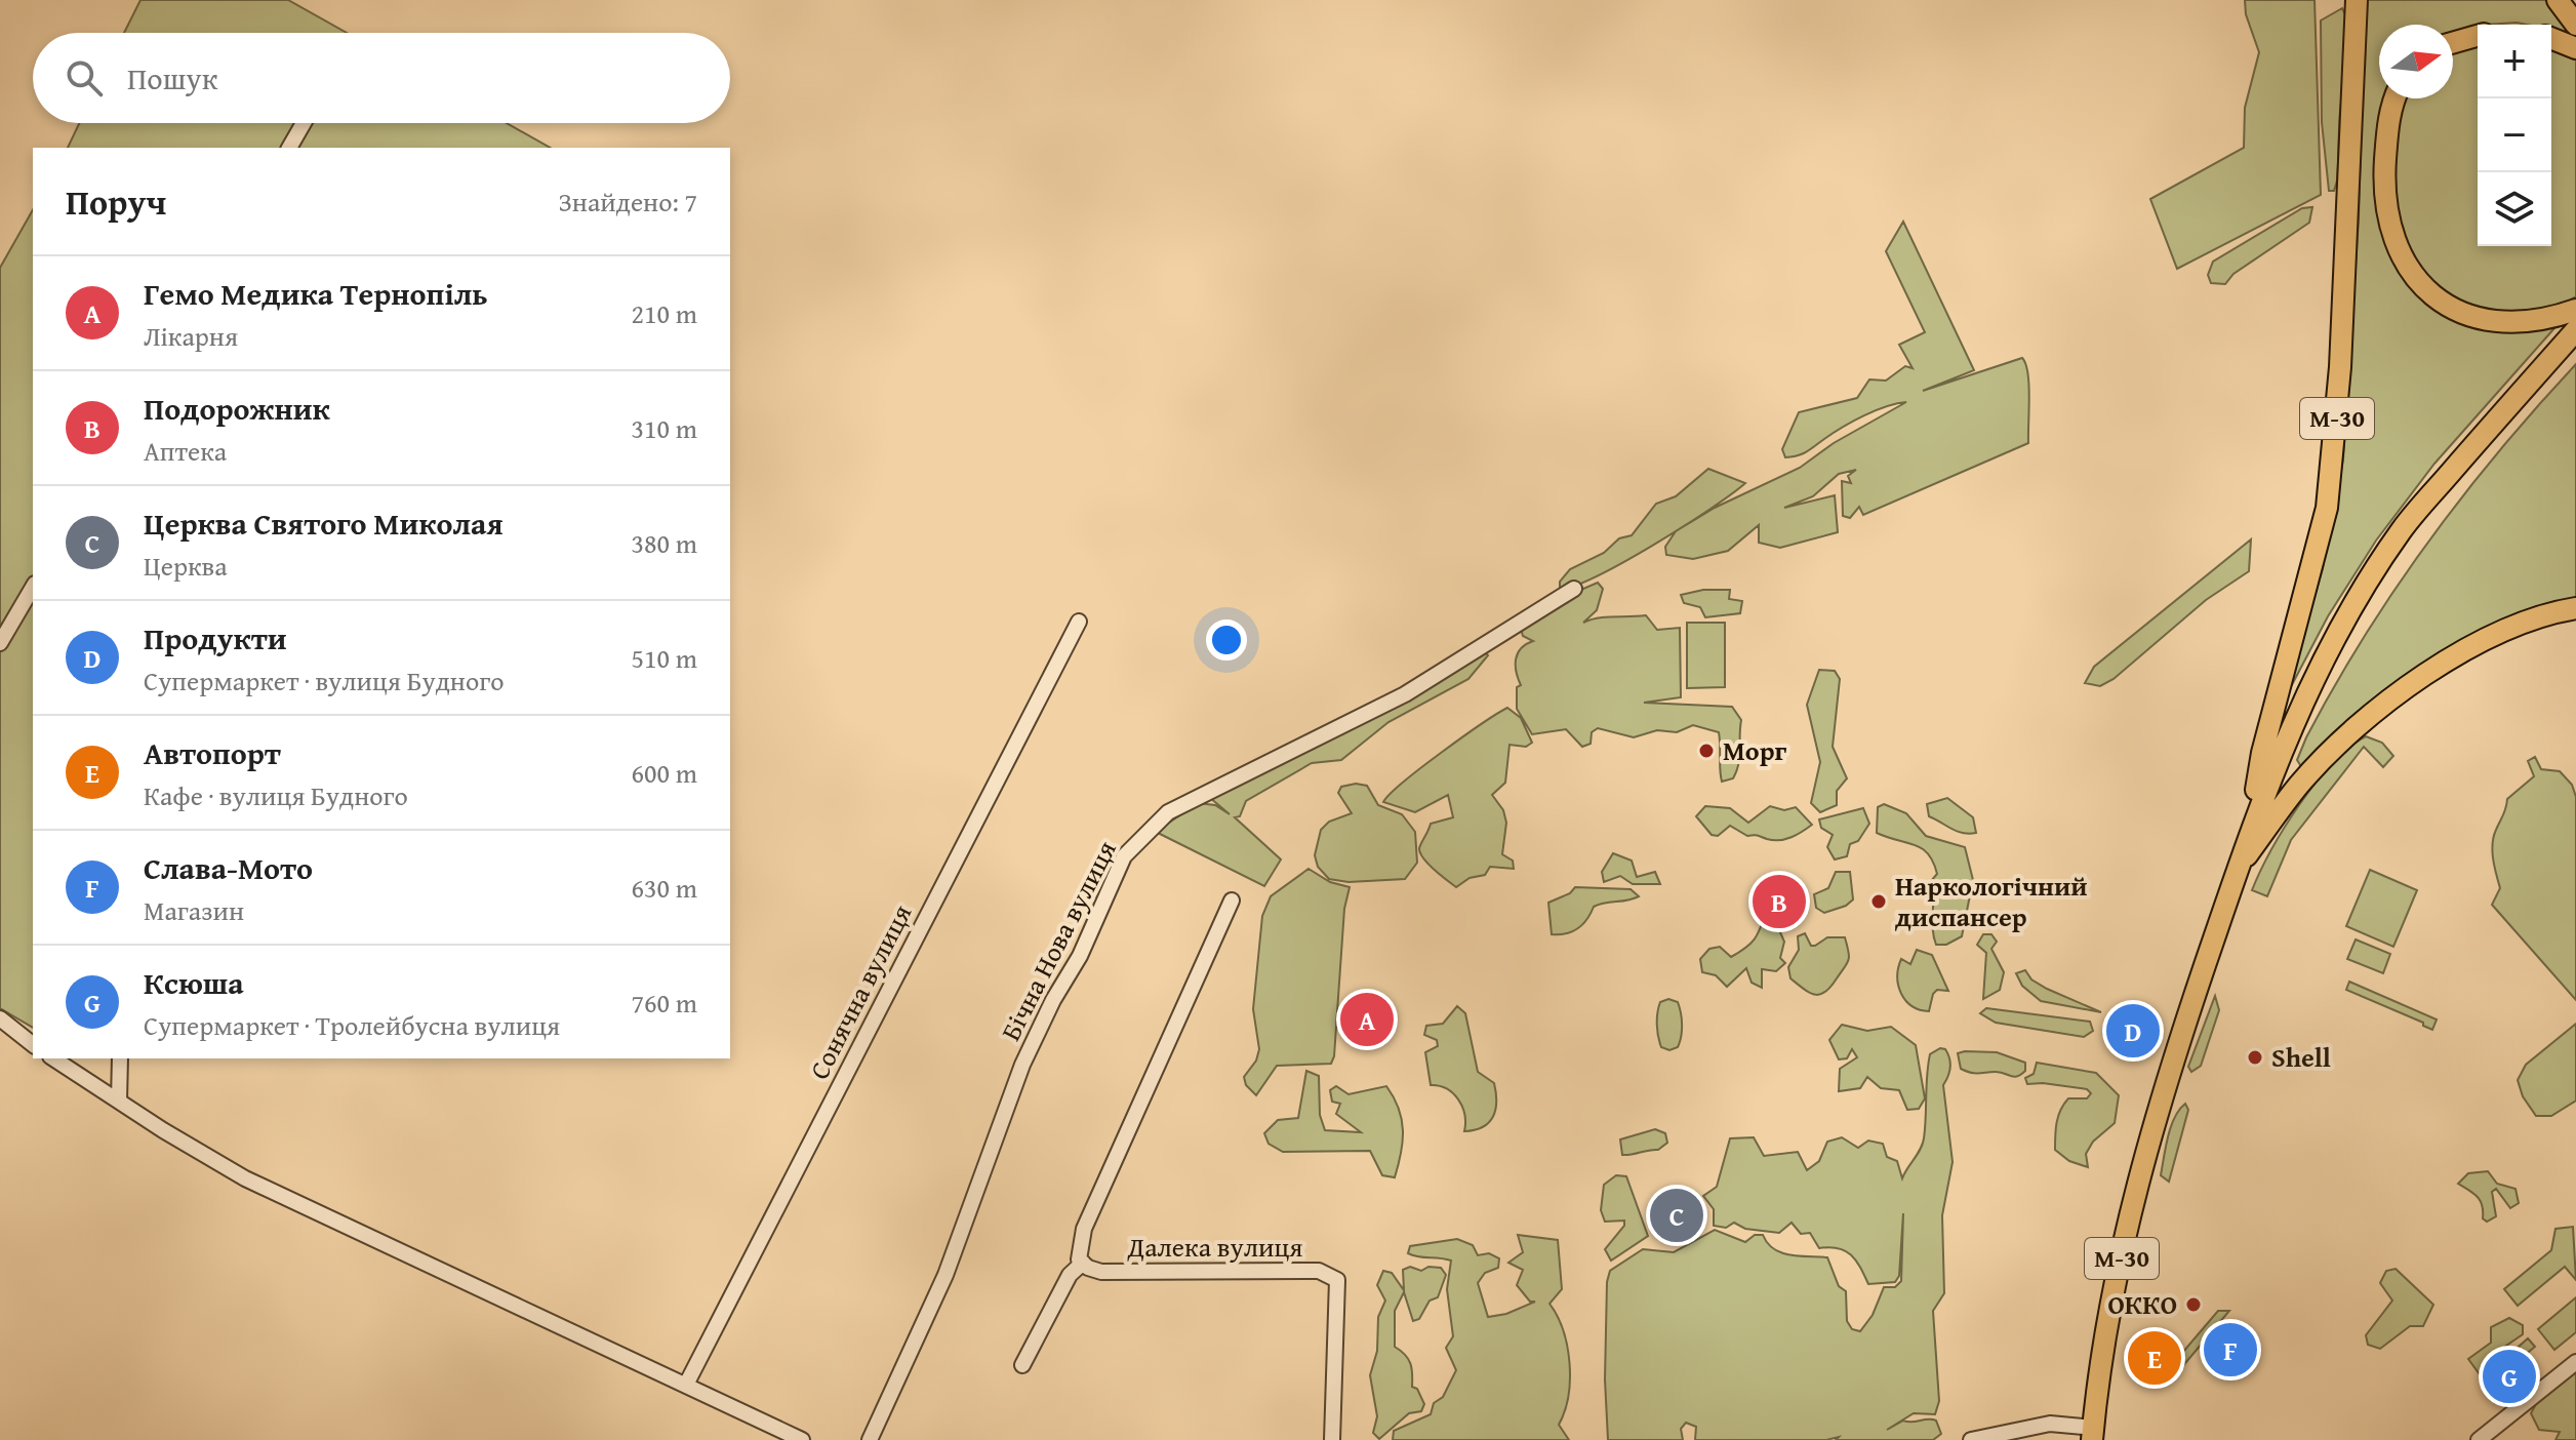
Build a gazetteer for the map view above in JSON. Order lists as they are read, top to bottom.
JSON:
{
  "streets": {
    "highway": ["М-30"],
    "street": ["Бічна Нова вулиця", "Сонячна вулиця", "Далека вулиця"]
  },
  "places": [
    "Морг",
    "Наркологічний диспансер",
    "Shell",
    "ОККО"
  ],
  "north": "right",
  "page": {
    "map_buttons": ["+", "−"],
    "search": "Пошук",
    "heading": ["Поруч", "Знайдено: 7"],
    "list": [
      {
        "mark": "A",
        "name": "Гемо Медика Тернопіль",
        "note": "Лікарня",
        "value": "210 m"
      },
      {
        "mark": "B",
        "name": "Подорожник",
        "note": "Аптека",
        "value": "310 m"
      },
      {
        "mark": "C",
        "name": "Церква Святого Миколая",
        "note": "Церква",
        "value": "380 m"
      },
      {
        "mark": "D",
        "name": "Продукти",
        "note": "Супермаркет · вулиця Будного",
        "value": "510 m"
      },
      {
        "mark": "E",
        "name": "Автопорт",
        "note": "Кафе · вулиця Будного",
        "value": "600 m"
      },
      {
        "mark": "F",
        "name": "Слава-Мото",
        "note": "Магазин",
        "value": "630 m"
      },
      {
        "mark": "G",
        "name": "Ксюша",
        "note": "Супермаркет · Тролейбусна вулиця",
        "value": "760 m"
      }
    ],
    "pins": [
      "B",
      "A",
      "D",
      "C",
      "F",
      "E",
      "G"
    ]
  }
}
